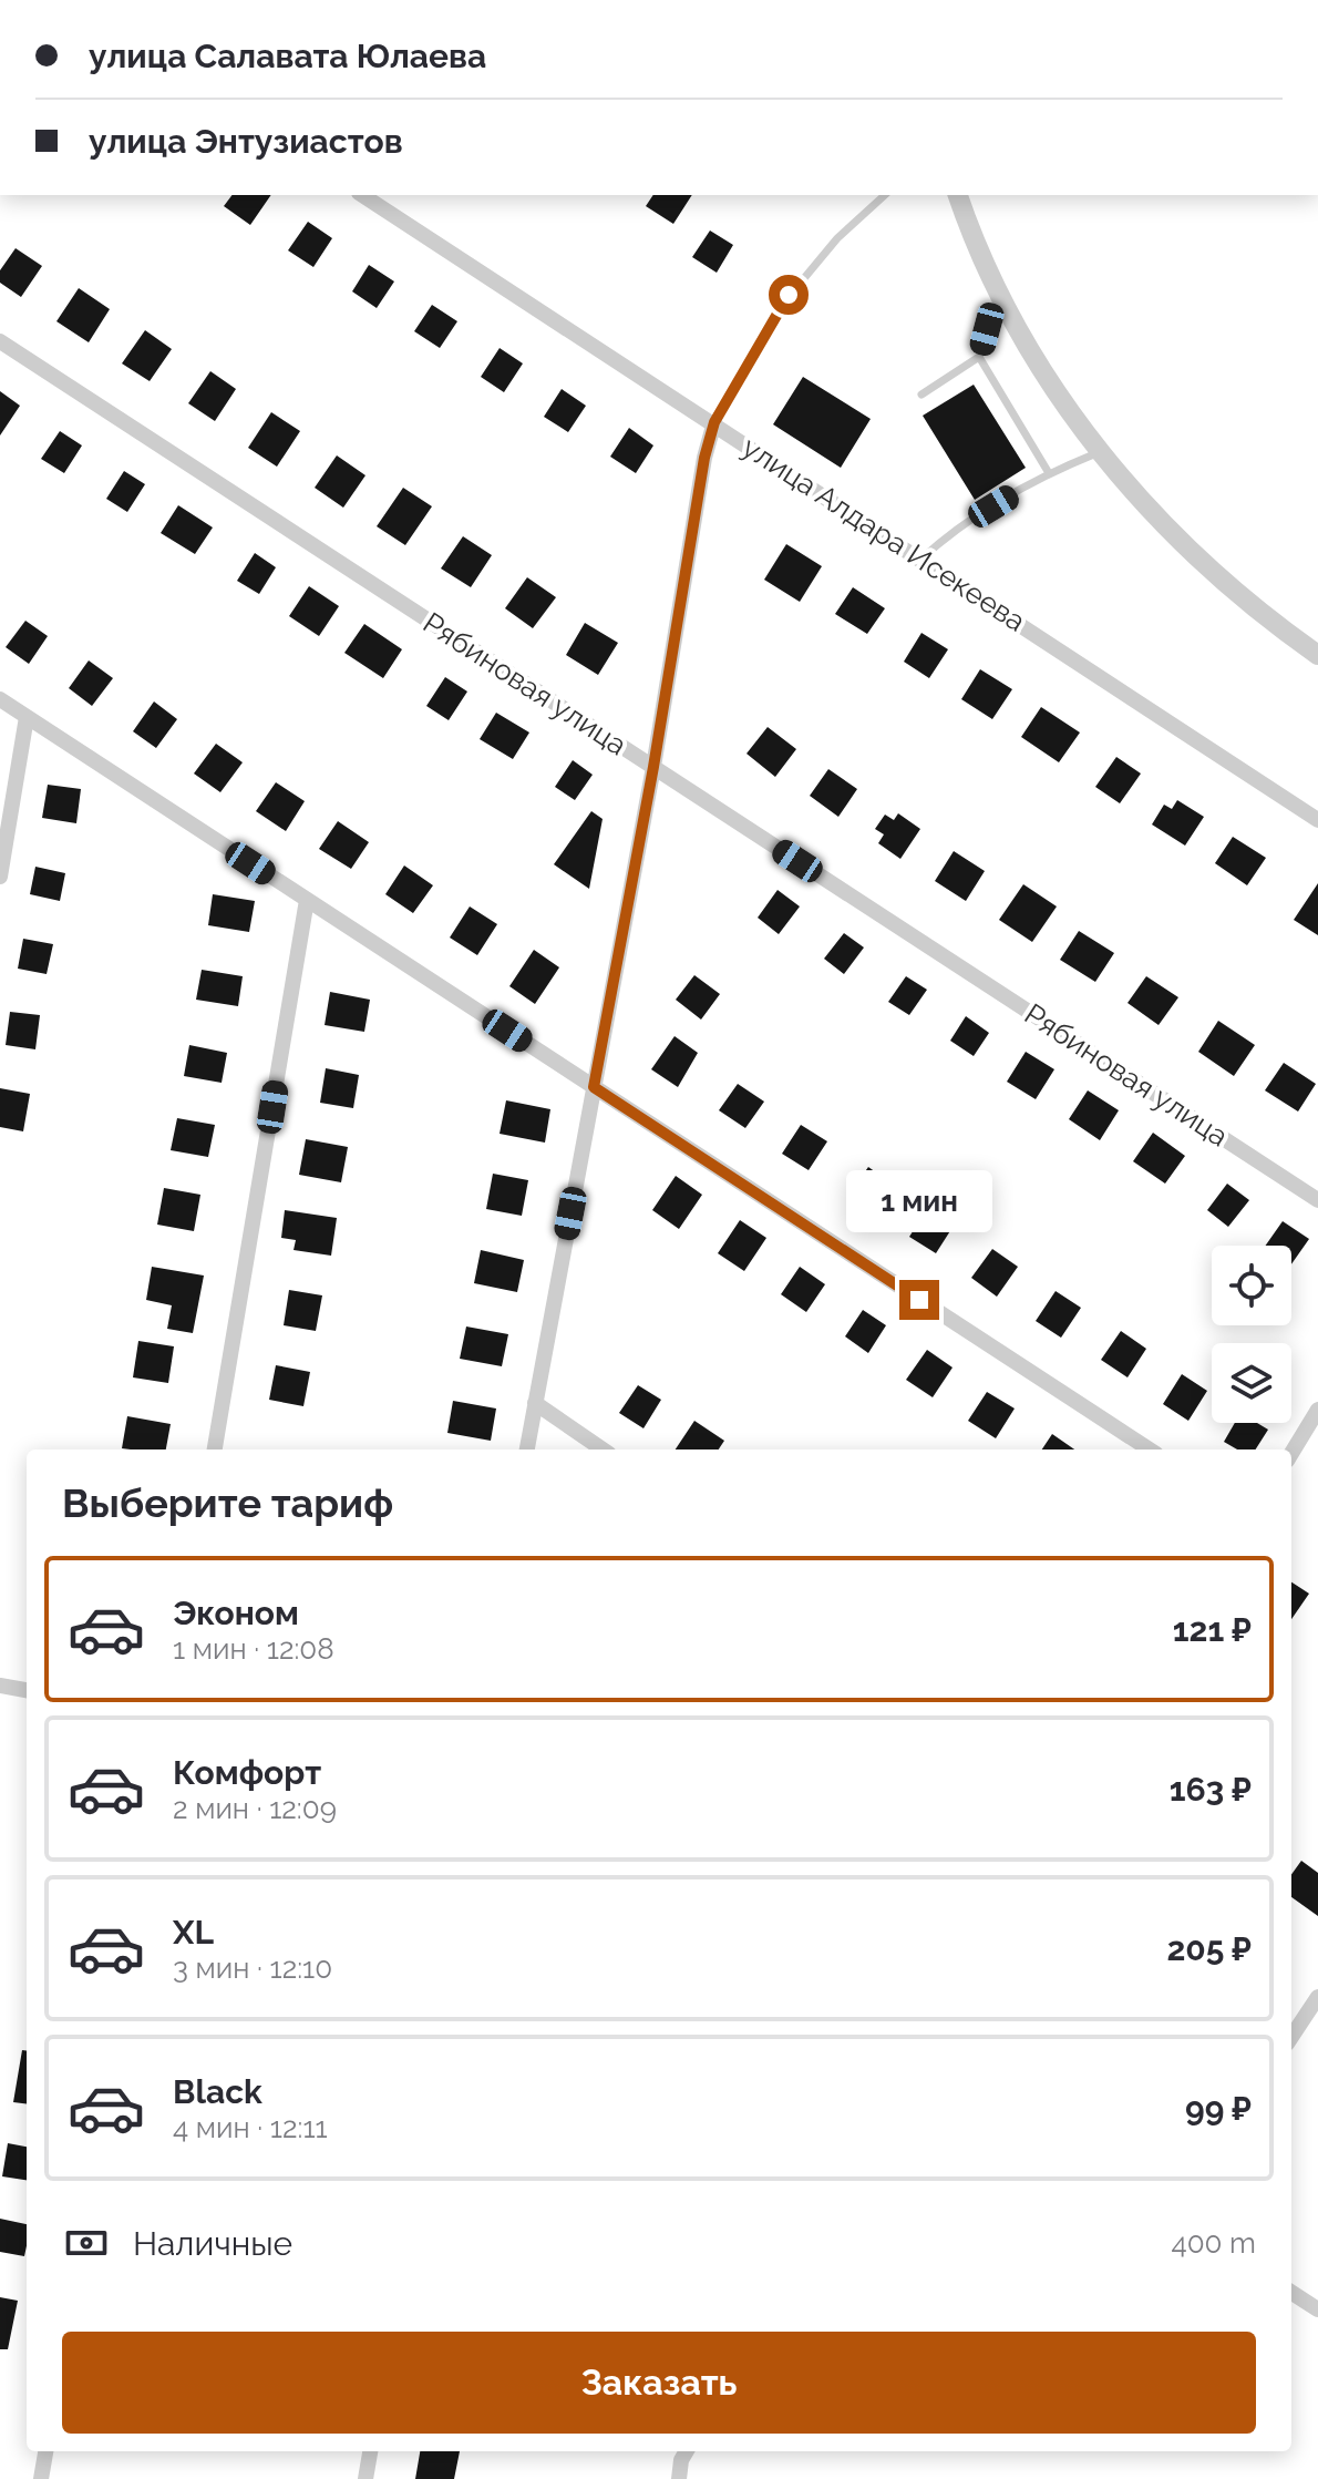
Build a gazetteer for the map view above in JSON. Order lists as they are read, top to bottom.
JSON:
{
  "streets": {
    "street": ["улица Алдара Исекеева", "Рябиновая улица"]
  },
  "page": {
    "banner": ["улица Салавата Юлаева", "улица Энтузиастов"],
    "bubble": "1 мин",
    "heading": "Выберите тариф",
    "list": [
      {
        "name": "Эконом",
        "note": "1 мин · 12:08",
        "value": "121 ₽"
      },
      {
        "name": "Комфорт",
        "note": "2 мин · 12:09",
        "value": "163 ₽"
      },
      {
        "name": "XL",
        "note": "3 мин · 12:10",
        "value": "205 ₽"
      },
      {
        "name": "Black",
        "note": "4 мин · 12:11",
        "value": "99 ₽"
      }
    ],
    "pay": ["Наличные", "400 m"],
    "buttons": "Заказать"
  }
}
